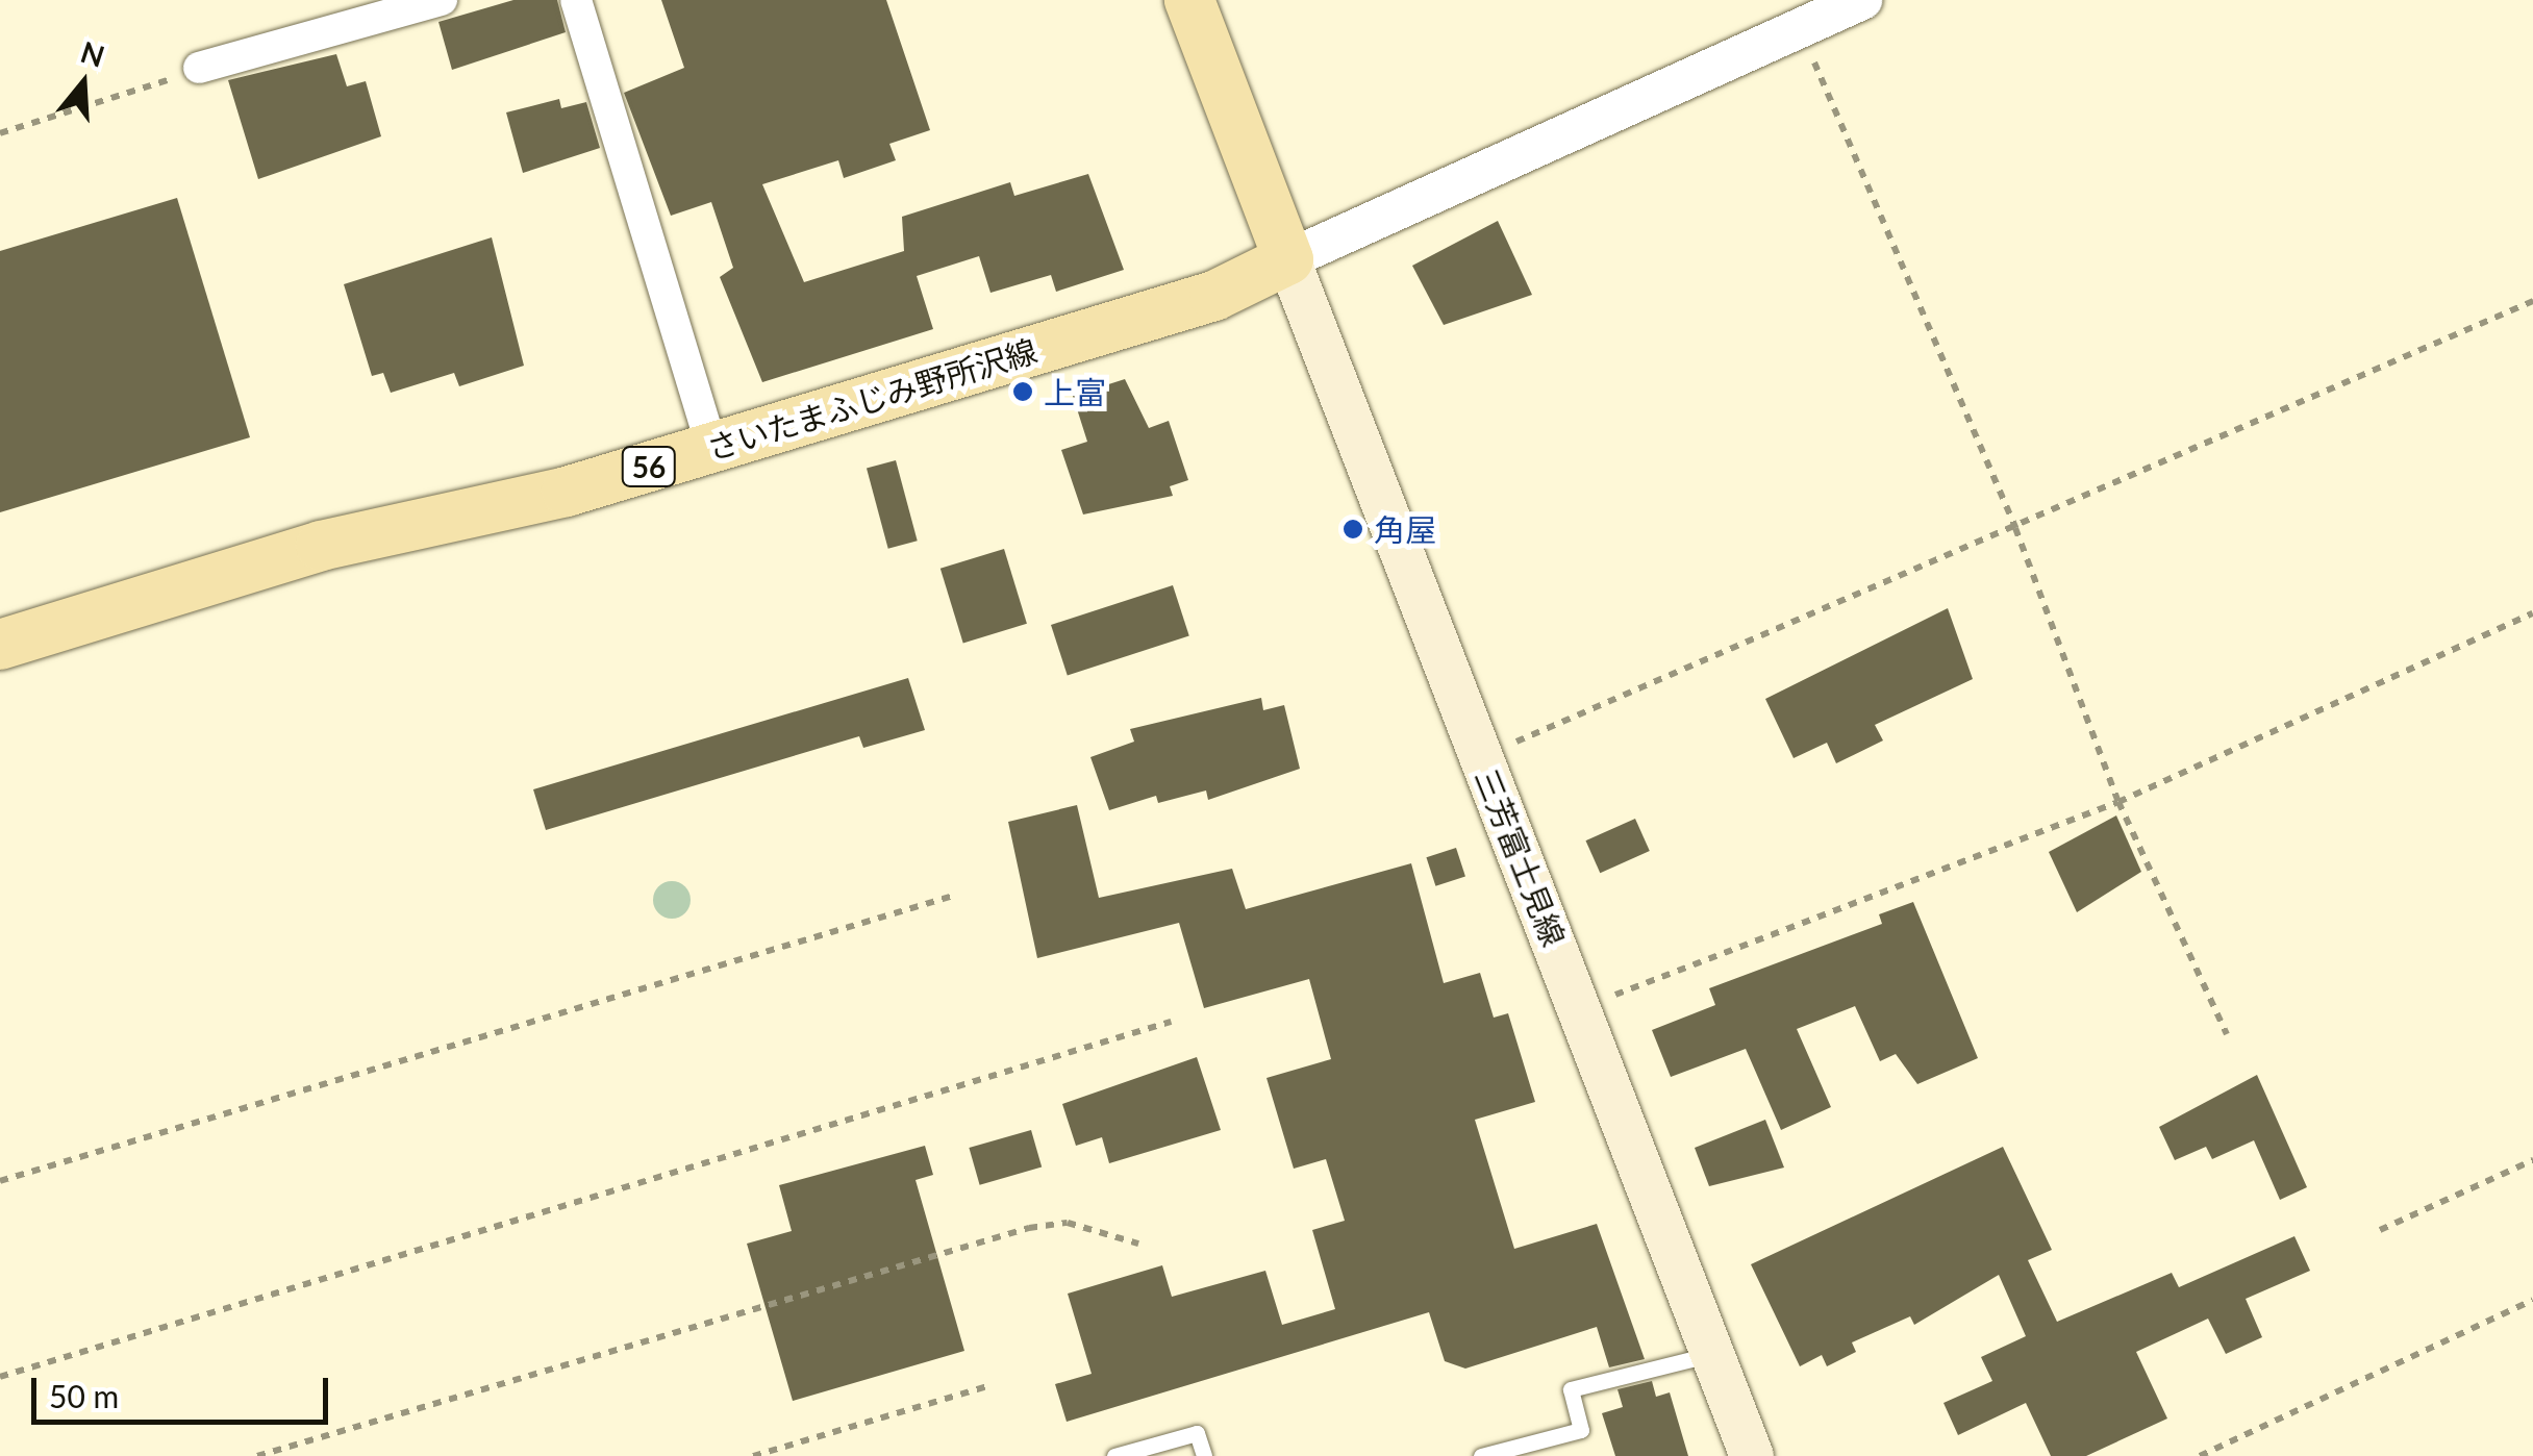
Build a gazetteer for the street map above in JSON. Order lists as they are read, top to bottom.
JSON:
{
  "streets": {
    "main road": ["さいたまふじみ野所沢線", "56", "三芳富士見線"]
  },
  "crossings": [
    ["さいたまふじみ野所沢線", "三芳富士見線"]
  ],
  "places": ["上富", "角屋"],
  "scale_bar": "50 m",
  "north": "top"
}
